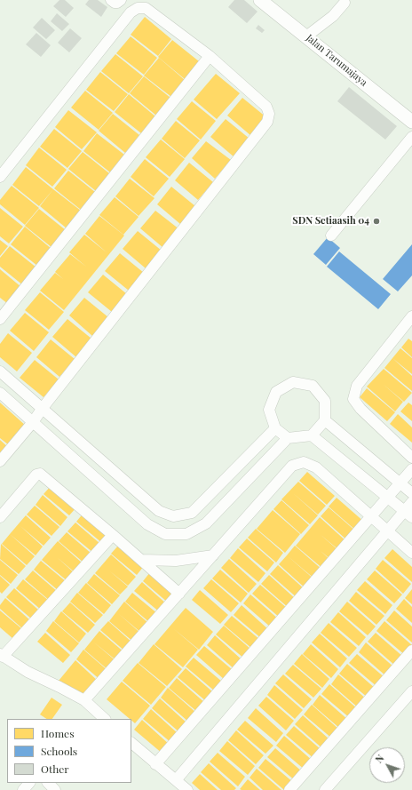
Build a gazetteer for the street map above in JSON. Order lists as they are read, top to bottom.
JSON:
{
  "streets": {
    "street": ["Jalan Tarumajaya"]
  },
  "places": ["SDN Setiaasih 04"],
  "legend": ["Homes", "Schools", "Other"],
  "north": "top left"
}
